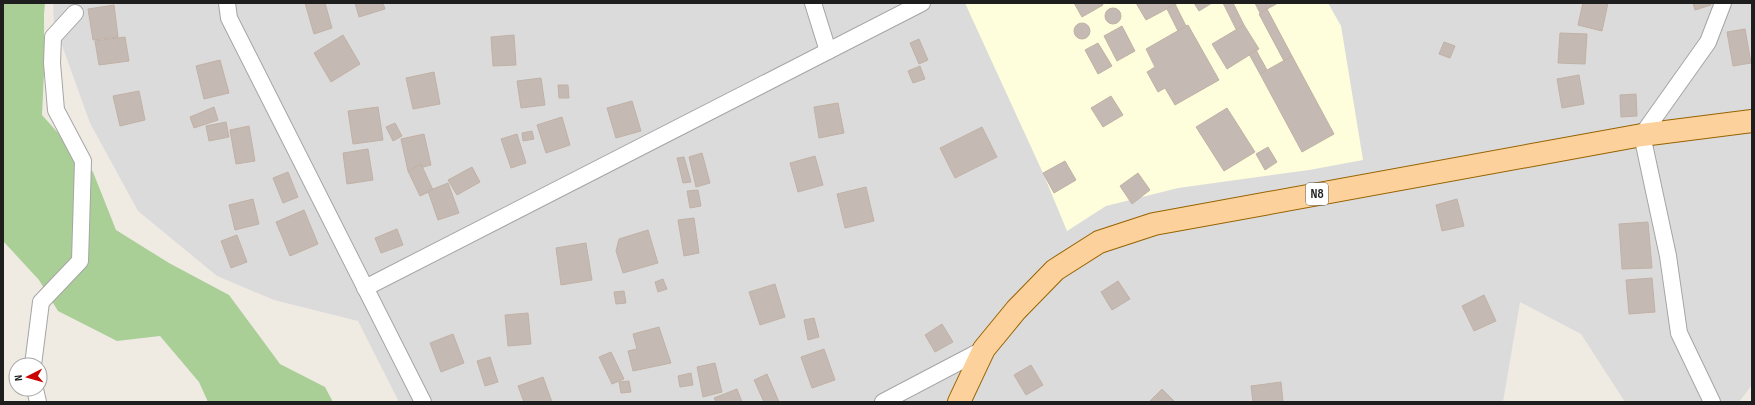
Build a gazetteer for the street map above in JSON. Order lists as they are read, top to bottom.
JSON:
{
  "streets": {
    "main road": ["N8"]
  },
  "north": "left"
}
